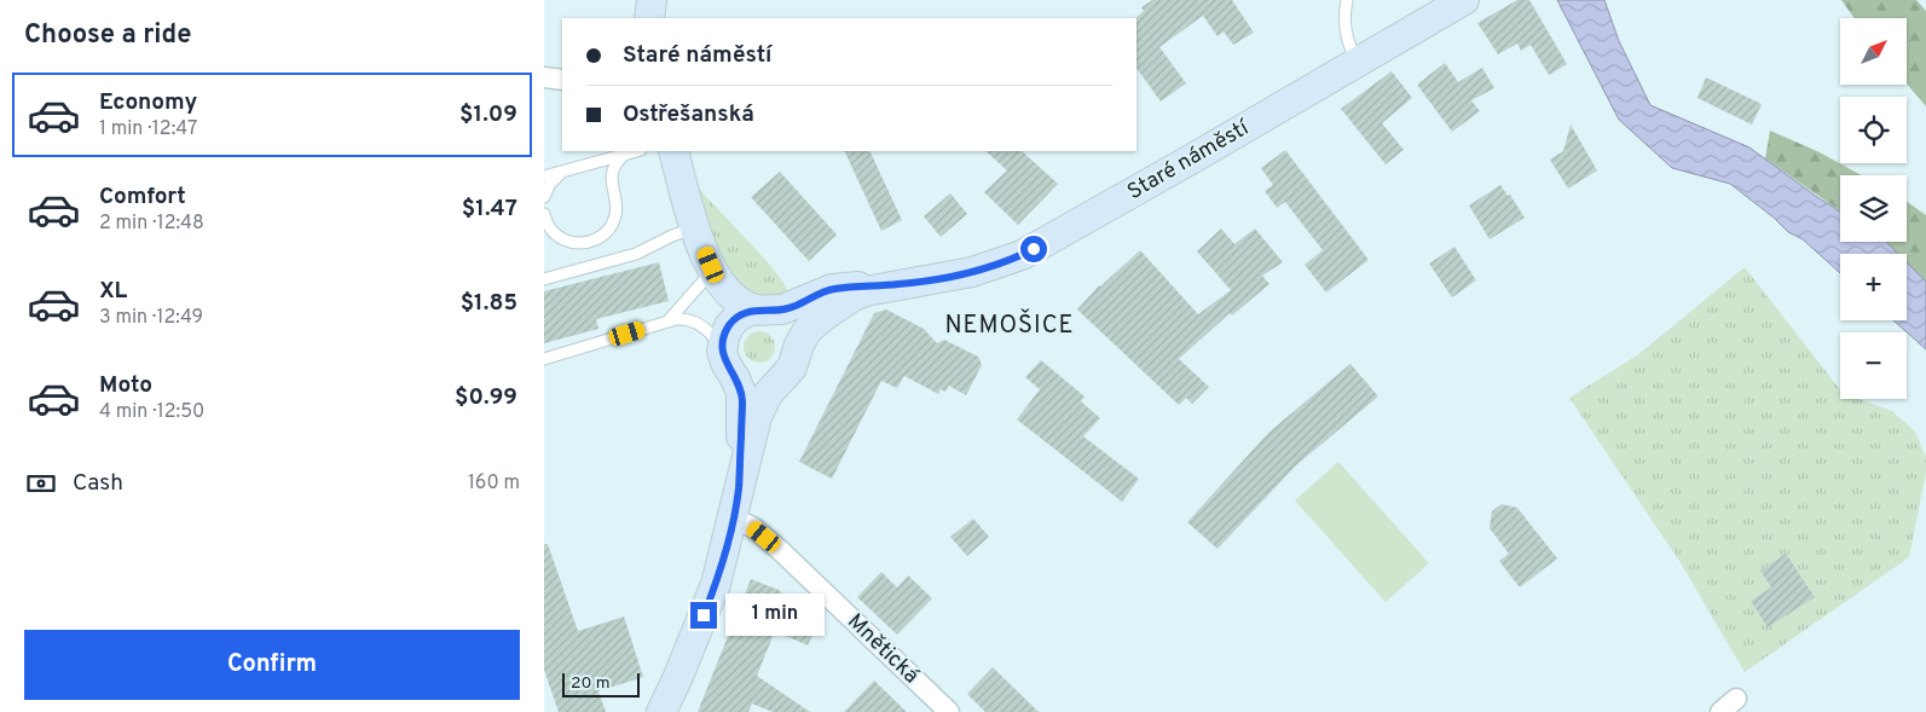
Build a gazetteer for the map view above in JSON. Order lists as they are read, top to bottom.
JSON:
{
  "streets": {
    "street": ["Staré náměstí", "Mnětická"]
  },
  "crossings": [
    ["Staré náměstí", "Mnětická"]
  ],
  "districts": ["NEMOŠICE"],
  "scale_bar": "20 m",
  "north": "top right",
  "page": {
    "heading": "Choose a ride",
    "map_buttons": ["+", "−"],
    "banner": ["Staré náměstí", "Ostřešanská"],
    "list": [
      {
        "name": "Economy",
        "note": "1 min · 12:47",
        "value": "$1.09"
      },
      {
        "name": "Comfort",
        "note": "2 min · 12:48",
        "value": "$1.47"
      },
      {
        "name": "XL",
        "note": "3 min · 12:49",
        "value": "$1.85"
      },
      {
        "name": "Moto",
        "note": "4 min · 12:50",
        "value": "$0.99"
      }
    ],
    "pay": ["Cash", "160 m"],
    "bubble": "1 min",
    "buttons": "Confirm",
    "scale": "20 m"
  }
}
